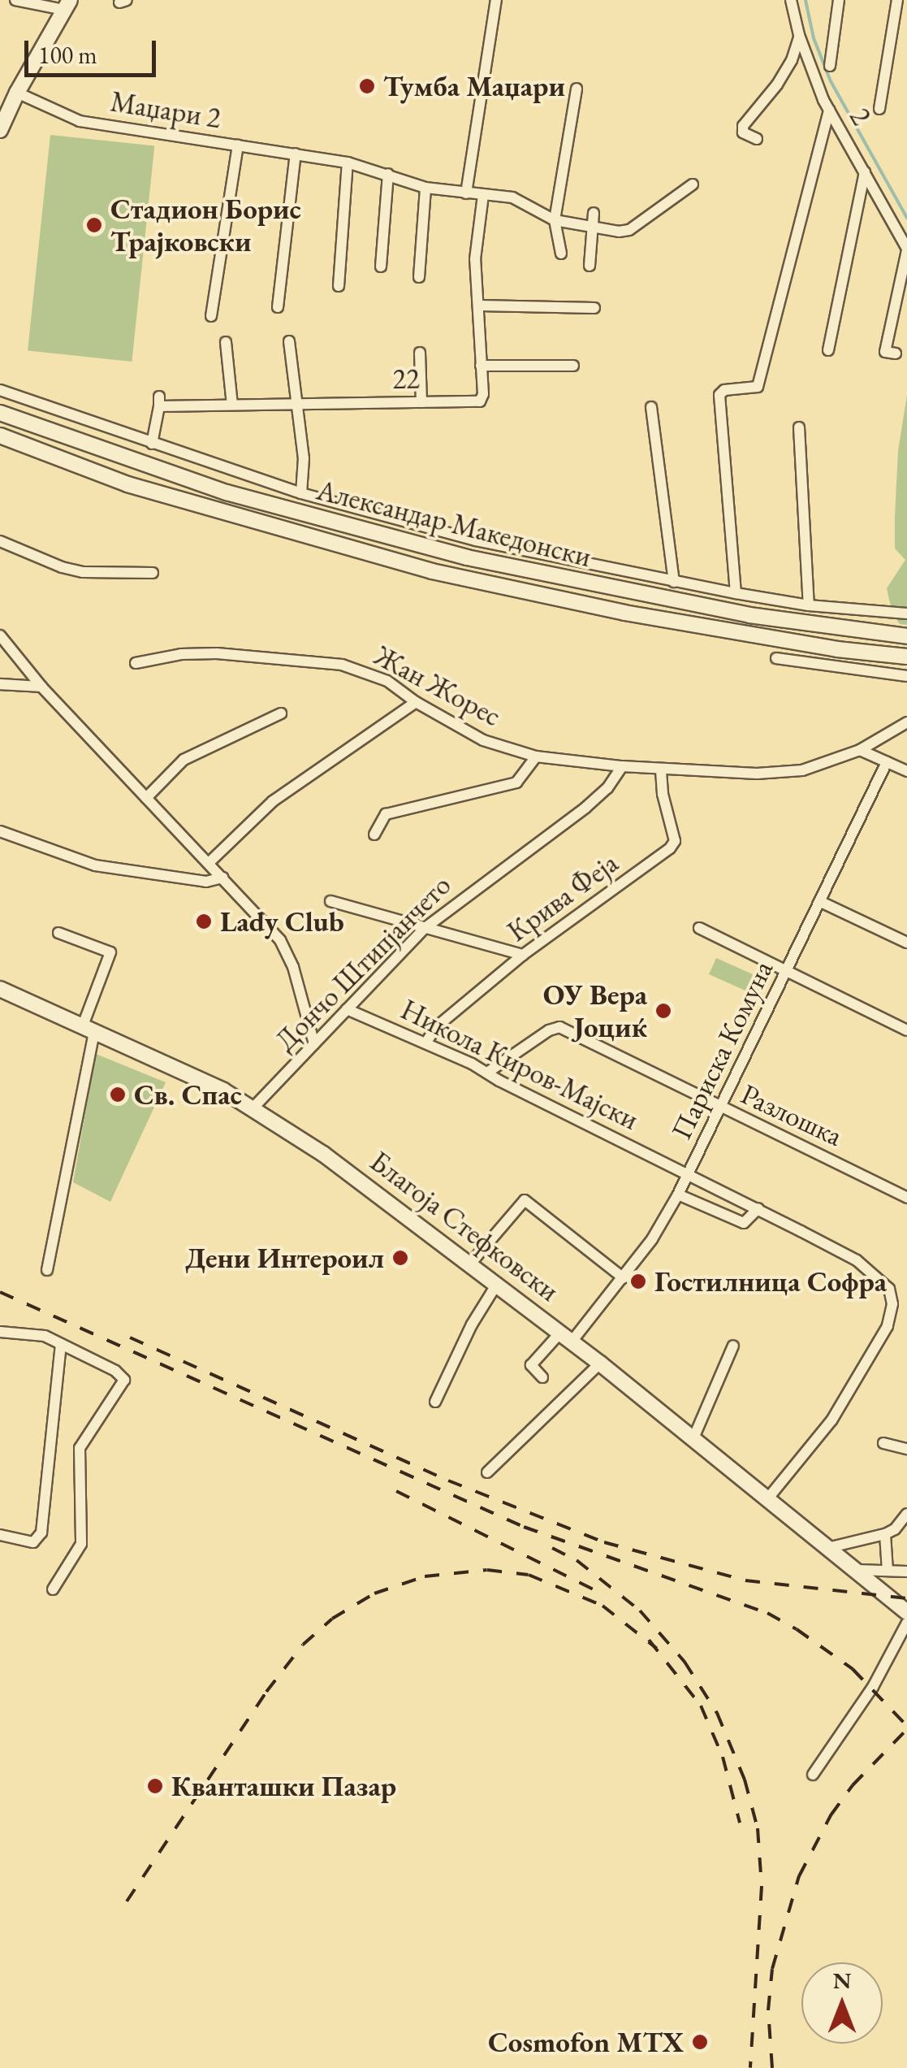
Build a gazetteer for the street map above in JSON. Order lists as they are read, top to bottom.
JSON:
{
  "streets": {
    "street": [
      "Маџари 2",
      "2",
      "22",
      "Александар Македонски",
      "Жан Жорес",
      "Крива Феја",
      "Дончо Штипјанчето",
      "Париска Комуна",
      "Никола Киров-Мајски",
      "Разлошка",
      "Благоја Стефковски"
    ]
  },
  "crossings": [
    ["Жан Жорес", "Крива Феја"],
    ["Жан Жорес", "Дончо Штипјанчето"],
    ["Крива Феја", "Никола Киров-Мајски"],
    ["Дончо Штипјанчето", "Никола Киров-Мајски"],
    ["Дончо Штипјанчето", "Благоја Стефковски"],
    ["Париска Комуна", "Никола Киров-Мајски"],
    ["Париска Комуна", "Разлошка"],
    ["Париска Комуна", "Благоја Стефковски"],
    ["Никола Киров-Мајски", "Разлошка"],
    ["Никола Киров-Мајски", "Благоја Стефковски"]
  ],
  "places": [
    "Тумба Маџари",
    "Стадион Борис Трајковски",
    "Lady Club",
    "ОУ Вера Јоциќ",
    "Св. Спас",
    "Дени Интероил",
    "Гостилница Софра",
    "Кванташки Пазар",
    "Cosmofon MTX"
  ],
  "scale_bar": "100 m",
  "north": "top"
}
